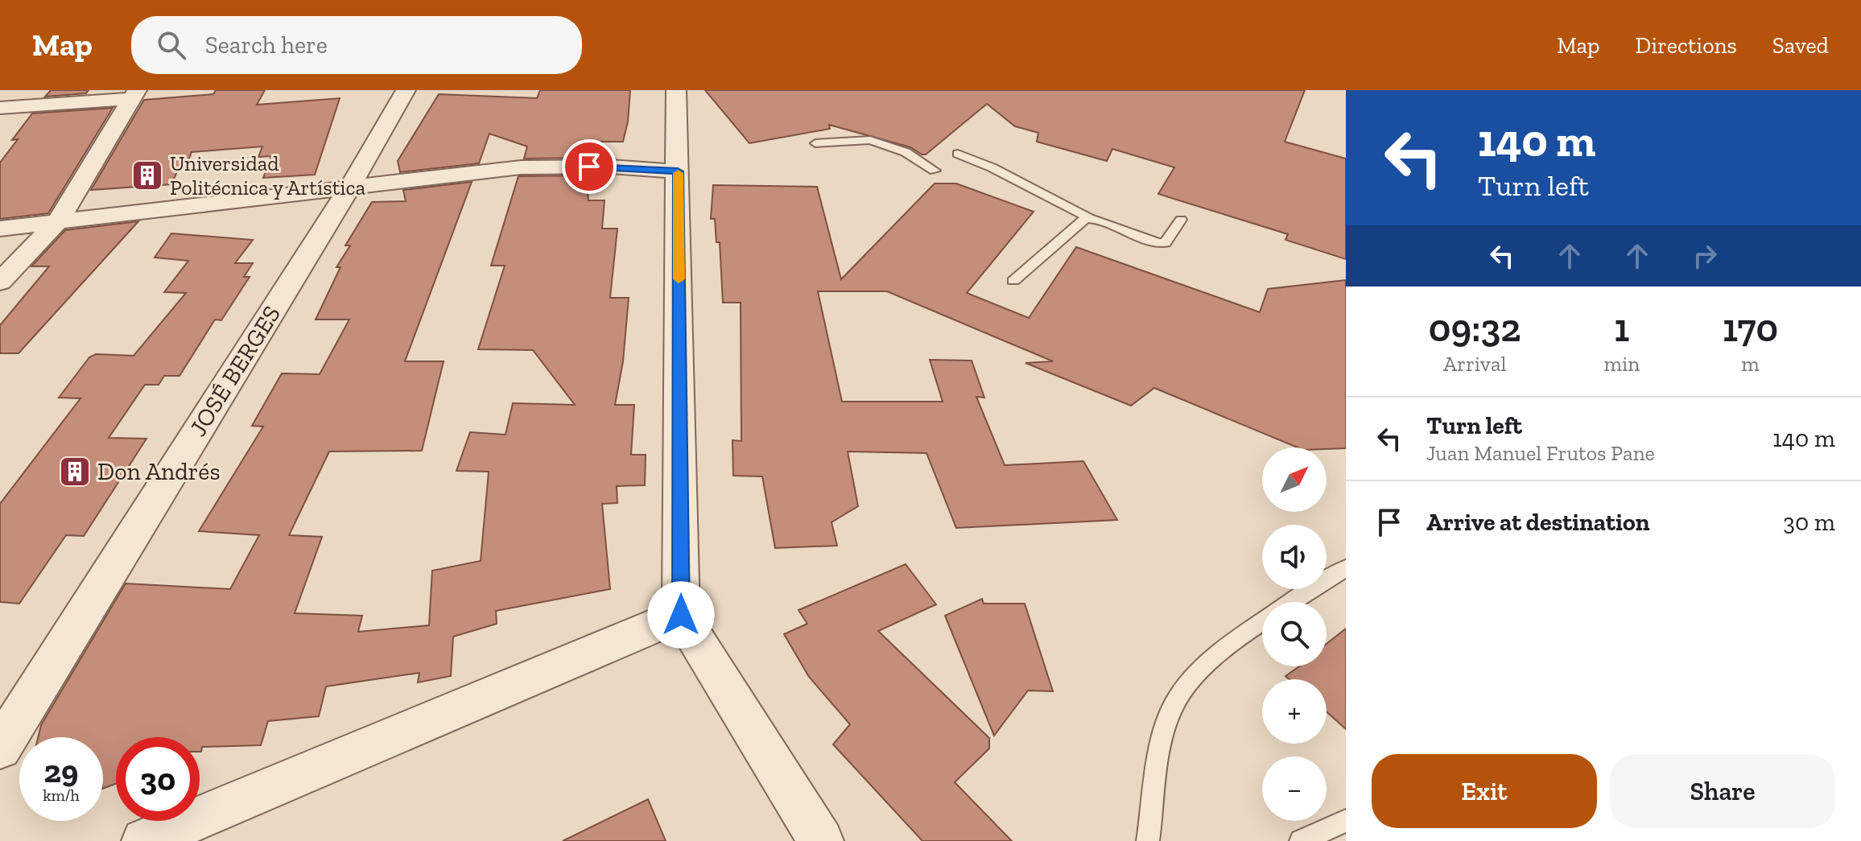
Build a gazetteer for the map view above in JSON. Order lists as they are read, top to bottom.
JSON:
{
  "streets": {
    "street": ["JOSÉ BERGES"]
  },
  "places": {
    "building": ["Universidad Politécnica y Artística", "Don Andrés"]
  },
  "north": "top right",
  "page": {
    "header": "Map",
    "search": "Search here",
    "nav": ["Map", "Directions", "Saved"],
    "turn": ["140 m", "Turn left"],
    "eta": [
      "09:32",
      "Arrival",
      "1",
      "min",
      "170",
      "m"
    ],
    "list": [
      {
        "name": "Turn left",
        "note": "Juan Manuel Frutos Pane",
        "value": "140 m"
      },
      {
        "name": "Arrive at destination",
        "value": "30 m"
      }
    ],
    "map_buttons": ["+", "−"],
    "speed": "29 km/h",
    "limit": "30",
    "buttons": ["Exit", "Share"]
  }
}
